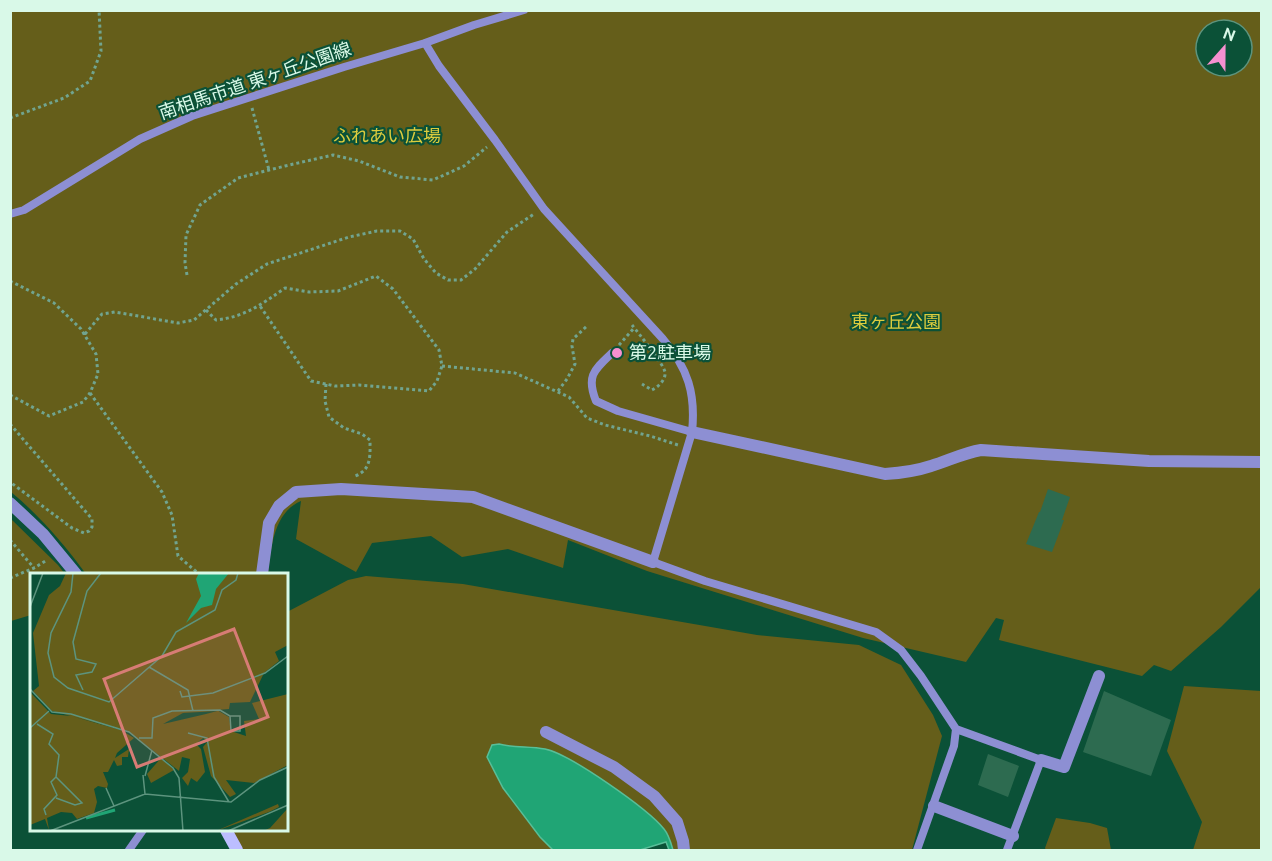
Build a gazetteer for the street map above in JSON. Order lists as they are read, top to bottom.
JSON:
{
  "streets": {
    "lane": ["南相馬市道 東ヶ丘公園線"]
  },
  "parks": ["ふれあい広場", "東ヶ丘公園"],
  "places": ["第2駐車場"],
  "north": "top"
}
